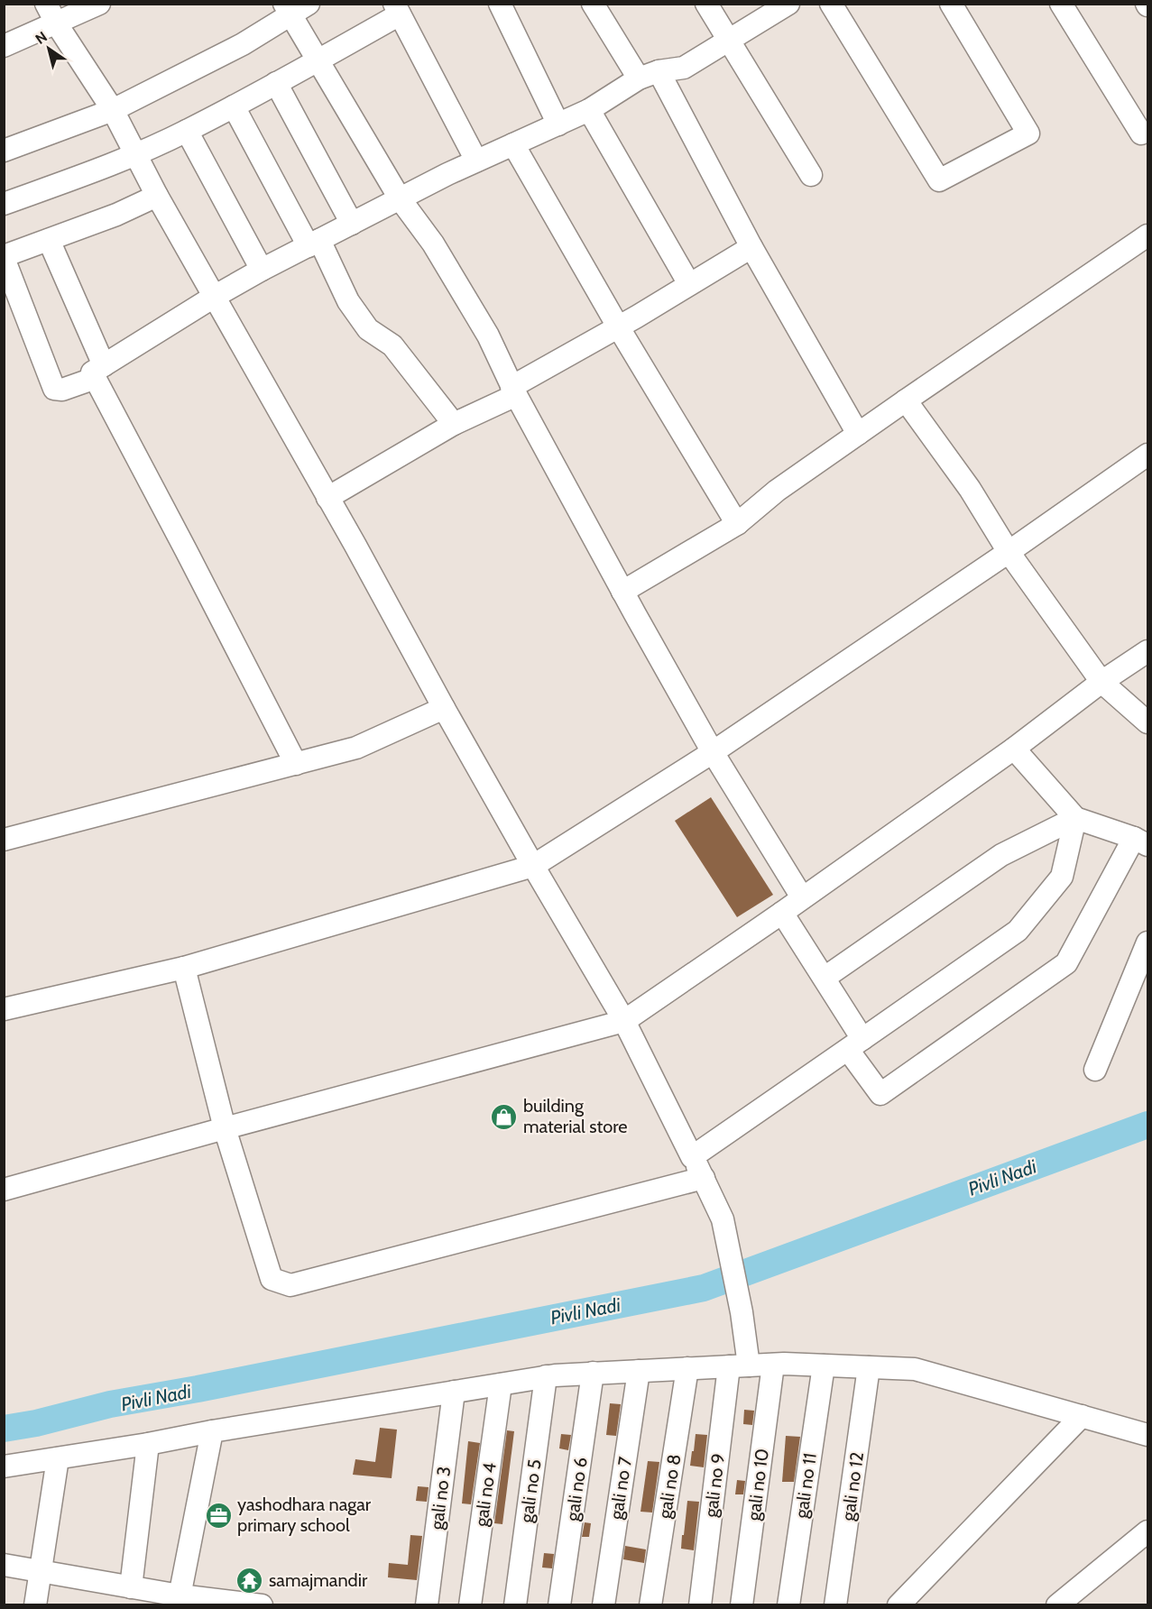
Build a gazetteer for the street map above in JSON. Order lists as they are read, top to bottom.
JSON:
{
  "streets": {
    "street": [
      "gali no 10",
      "gali no 9",
      "gali no 11",
      "gali no 8",
      "gali no 12",
      "gali no 7",
      "gali no 6",
      "gali no 5",
      "gali no 4",
      "gali no 3"
    ]
  },
  "water": ["Pivli Nadi"],
  "places": {
    "shop": ["building material store"],
    "office": ["yashodhara nagar primary school"],
    "temple": ["samajmandir"]
  },
  "north": "top left"
}
